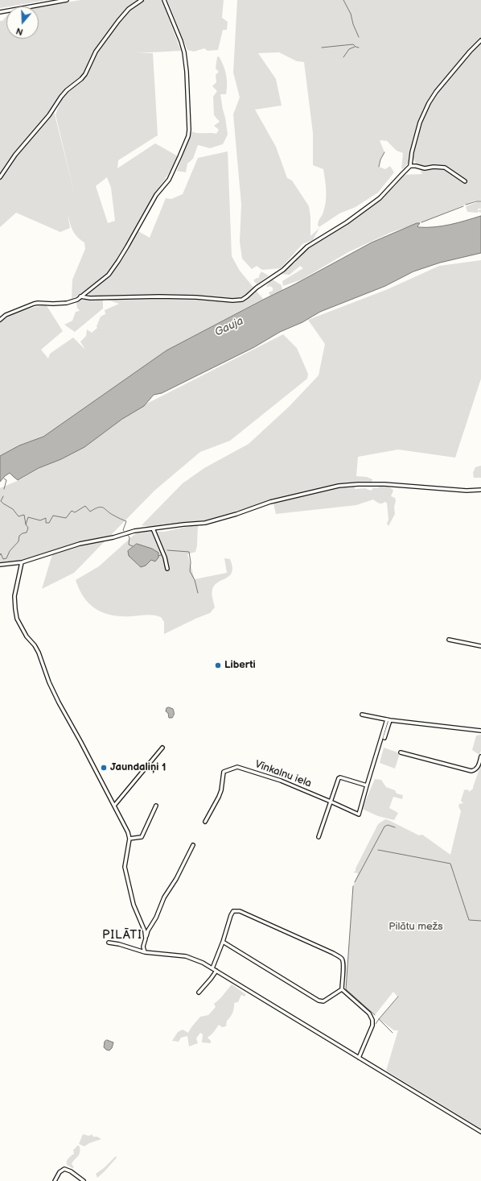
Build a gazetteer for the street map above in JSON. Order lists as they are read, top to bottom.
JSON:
{
  "streets": {
    "street": ["Vīnkalnu iela"]
  },
  "districts": ["PILĀTI"],
  "water": ["Gauja"],
  "parks": ["Pilātu mežs"],
  "places": ["Liberti", "Jaundaliņi 1"],
  "north": "bottom"
}
